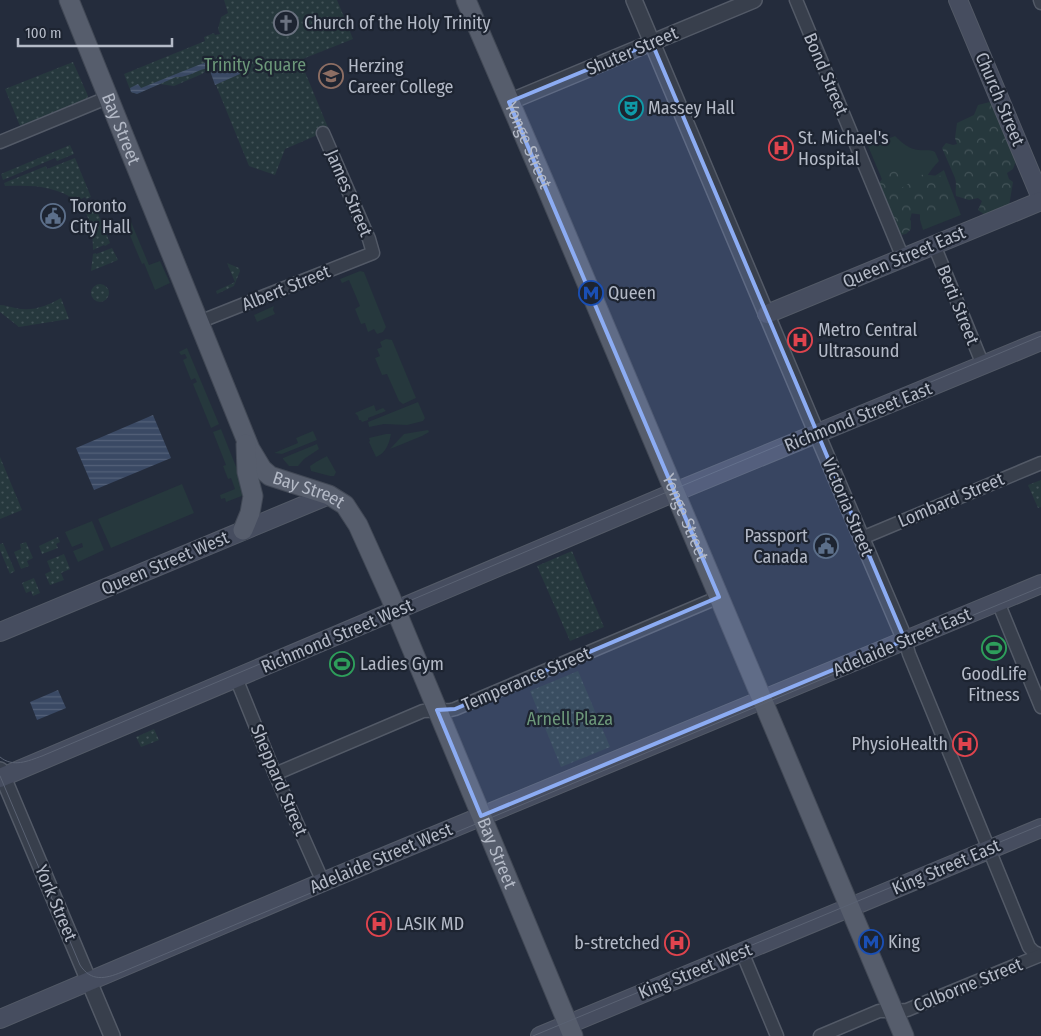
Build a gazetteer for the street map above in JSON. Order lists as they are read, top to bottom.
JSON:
{
  "streets": {
    "main road": [
      "Church Street",
      "Bay Street",
      "Yonge Street",
      "Queen Street East",
      "Richmond Street East",
      "Queen Street West",
      "Richmond Street West",
      "Adelaide Street East",
      "Adelaide Street West",
      "King Street East",
      "King Street West"
    ],
    "street": [
      "Shuter Street",
      "Bond Street",
      "James Street",
      "Albert Street",
      "Berti Street",
      "Lombard Street",
      "Victoria Street",
      "Temperance Street",
      "Sheppard Street",
      "York Street",
      "Colborne Street"
    ]
  },
  "crossings": [
    ["Shuter Street", "Yonge Street"],
    ["Shuter Street", "Victoria Street"],
    ["Bond Street", "Queen Street East"],
    ["Church Street", "Queen Street East"],
    ["Bay Street", "Albert Street"],
    ["Bay Street", "Queen Street West"],
    ["Bay Street", "Richmond Street West"],
    ["Bay Street", "Temperance Street"],
    ["Bay Street", "Adelaide Street West"],
    ["Bay Street", "King Street West"],
    ["Yonge Street", "Richmond Street East"],
    ["Yonge Street", "Richmond Street West"],
    ["Yonge Street", "Adelaide Street East"],
    ["Yonge Street", "Temperance Street"],
    ["Yonge Street", "Adelaide Street West"],
    ["Yonge Street", "King Street East"],
    ["Yonge Street", "King Street West"],
    ["Yonge Street", "Colborne Street"],
    ["James Street", "Albert Street"],
    ["Queen Street East", "Berti Street"],
    ["Queen Street East", "Victoria Street"],
    ["Berti Street", "Richmond Street East"],
    ["Richmond Street East", "Victoria Street"],
    ["Richmond Street East", "Richmond Street West"],
    ["Lombard Street", "Victoria Street"],
    ["Victoria Street", "Adelaide Street East"],
    ["Victoria Street", "King Street East"],
    ["Victoria Street", "Colborne Street"],
    ["Richmond Street West", "Sheppard Street"],
    ["Richmond Street West", "York Street"],
    ["Adelaide Street East", "Adelaide Street West"],
    ["Temperance Street", "Sheppard Street"],
    ["Sheppard Street", "Adelaide Street West"],
    ["Adelaide Street West", "York Street"],
    ["King Street East", "King Street West"]
  ],
  "parks": ["Trinity Square", "Arnell Plaza"],
  "places": {
    "church": ["Church of the Holy Trinity"],
    "school or university": ["Herzing Career College"],
    "theatre": ["Massey Hall"],
    "hospital": [
      "St. Michael's Hospital",
      "Metro Central Ultrasound",
      "PhysioHealth",
      "LASIK MD",
      "b-stretched"
    ],
    "public building": ["Toronto City Hall", "Passport Canada"],
    "metro station": ["Queen", "King"],
    "sports": ["GoodLife Fitness", "Ladies Gym"]
  },
  "scale_bar": "100 m"
}
